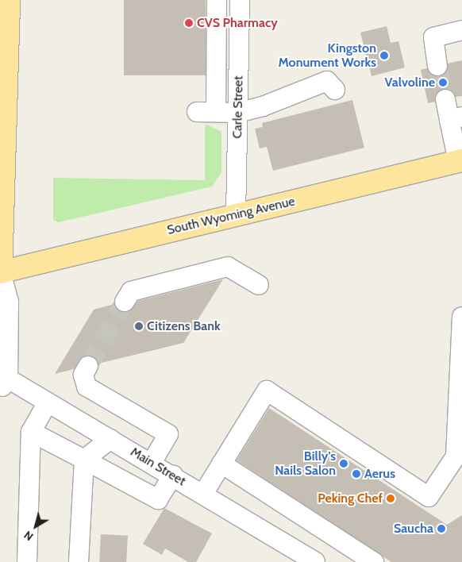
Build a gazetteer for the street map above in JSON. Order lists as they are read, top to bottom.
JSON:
{
  "streets": {
    "main road": ["South Wyoming Avenue"],
    "street": ["Carle Street", "Main Street"]
  },
  "crossings": [
    ["Carle Street", "South Wyoming Avenue"]
  ],
  "places": [
    "CVS Pharmacy",
    "Kingston Monument Works",
    "Valvoline",
    "Citizens Bank",
    "Billy's Nails Salon",
    "Aerus",
    "Peking Chef",
    "Saucha"
  ],
  "north": "bottom left"
}
